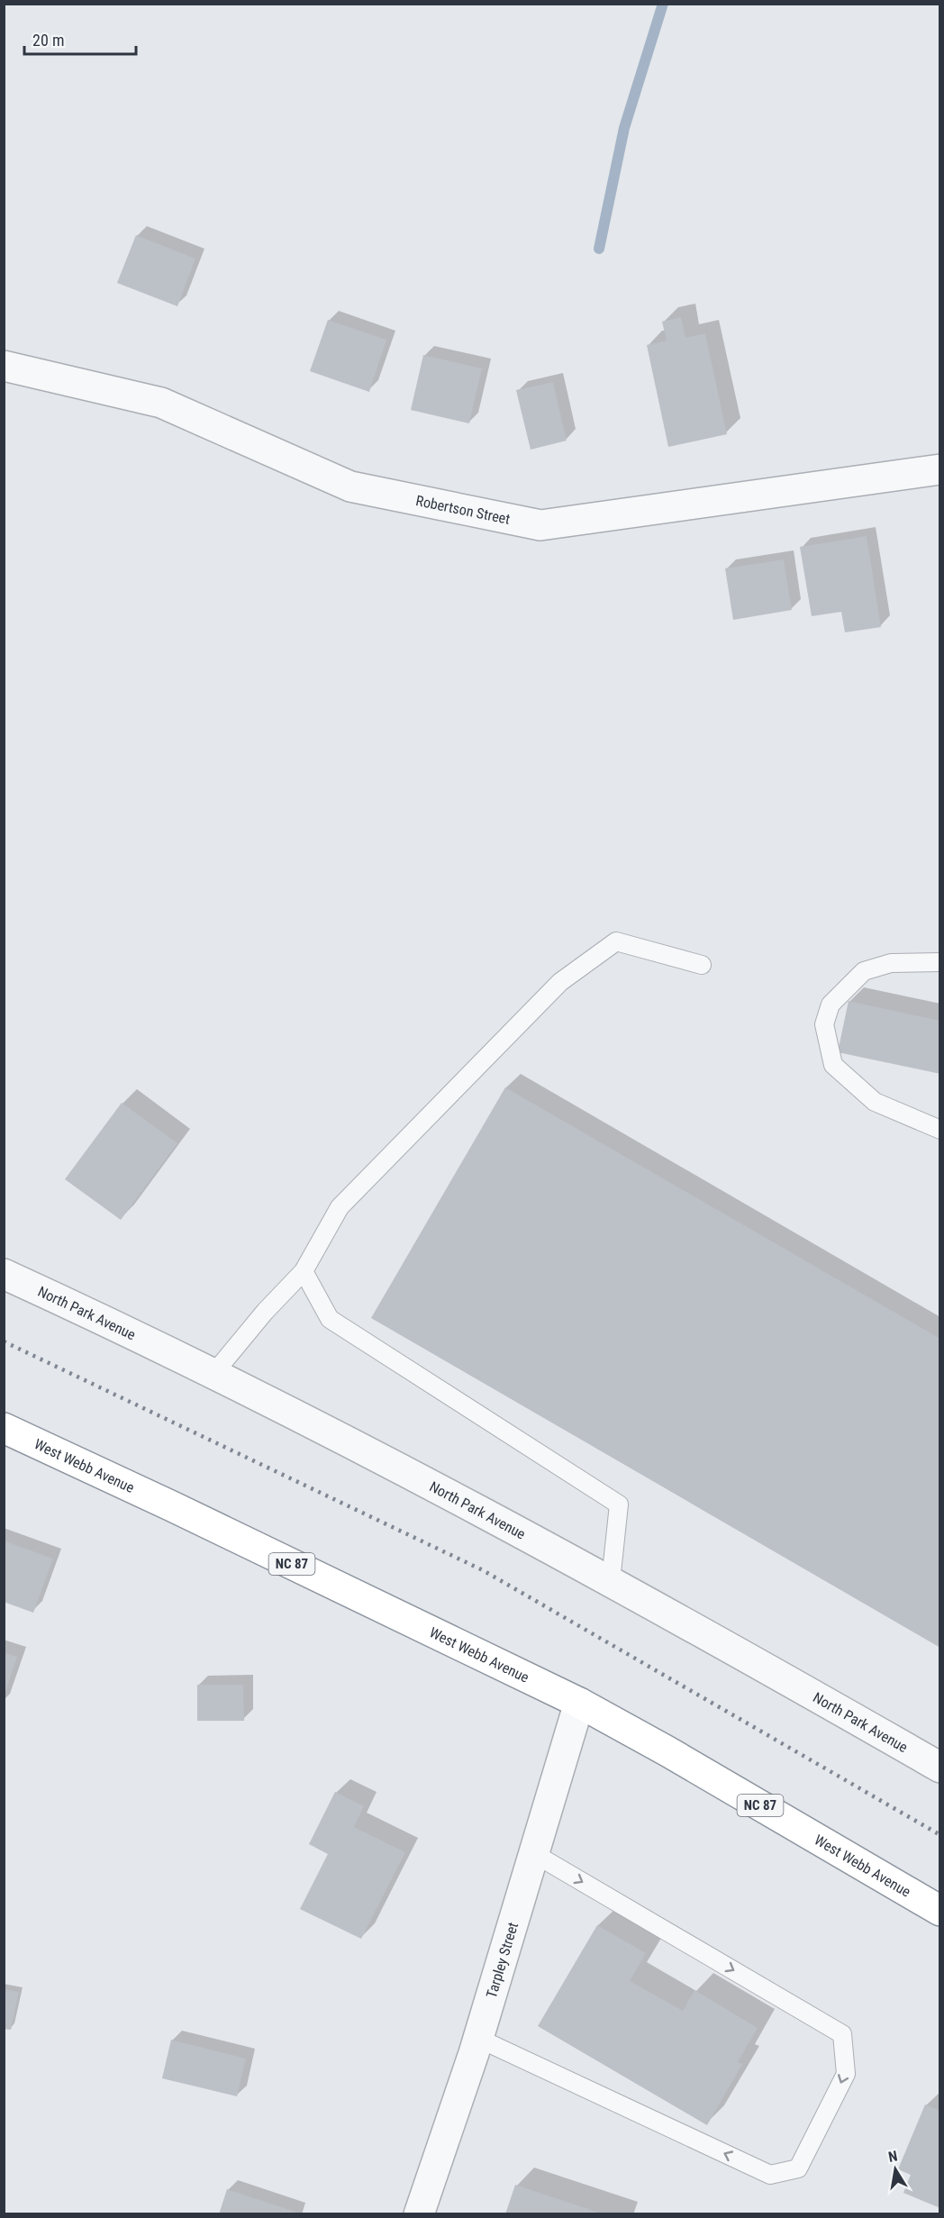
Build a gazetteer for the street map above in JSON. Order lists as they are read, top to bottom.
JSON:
{
  "streets": {
    "highway": ["West Webb Avenue", "NC 87"],
    "street": ["Robertson Street", "North Park Avenue", "Tarpley Street"]
  },
  "crossings": [
    ["West Webb Avenue", "Tarpley Street"]
  ],
  "scale_bar": "20 m",
  "north": "top"
}
